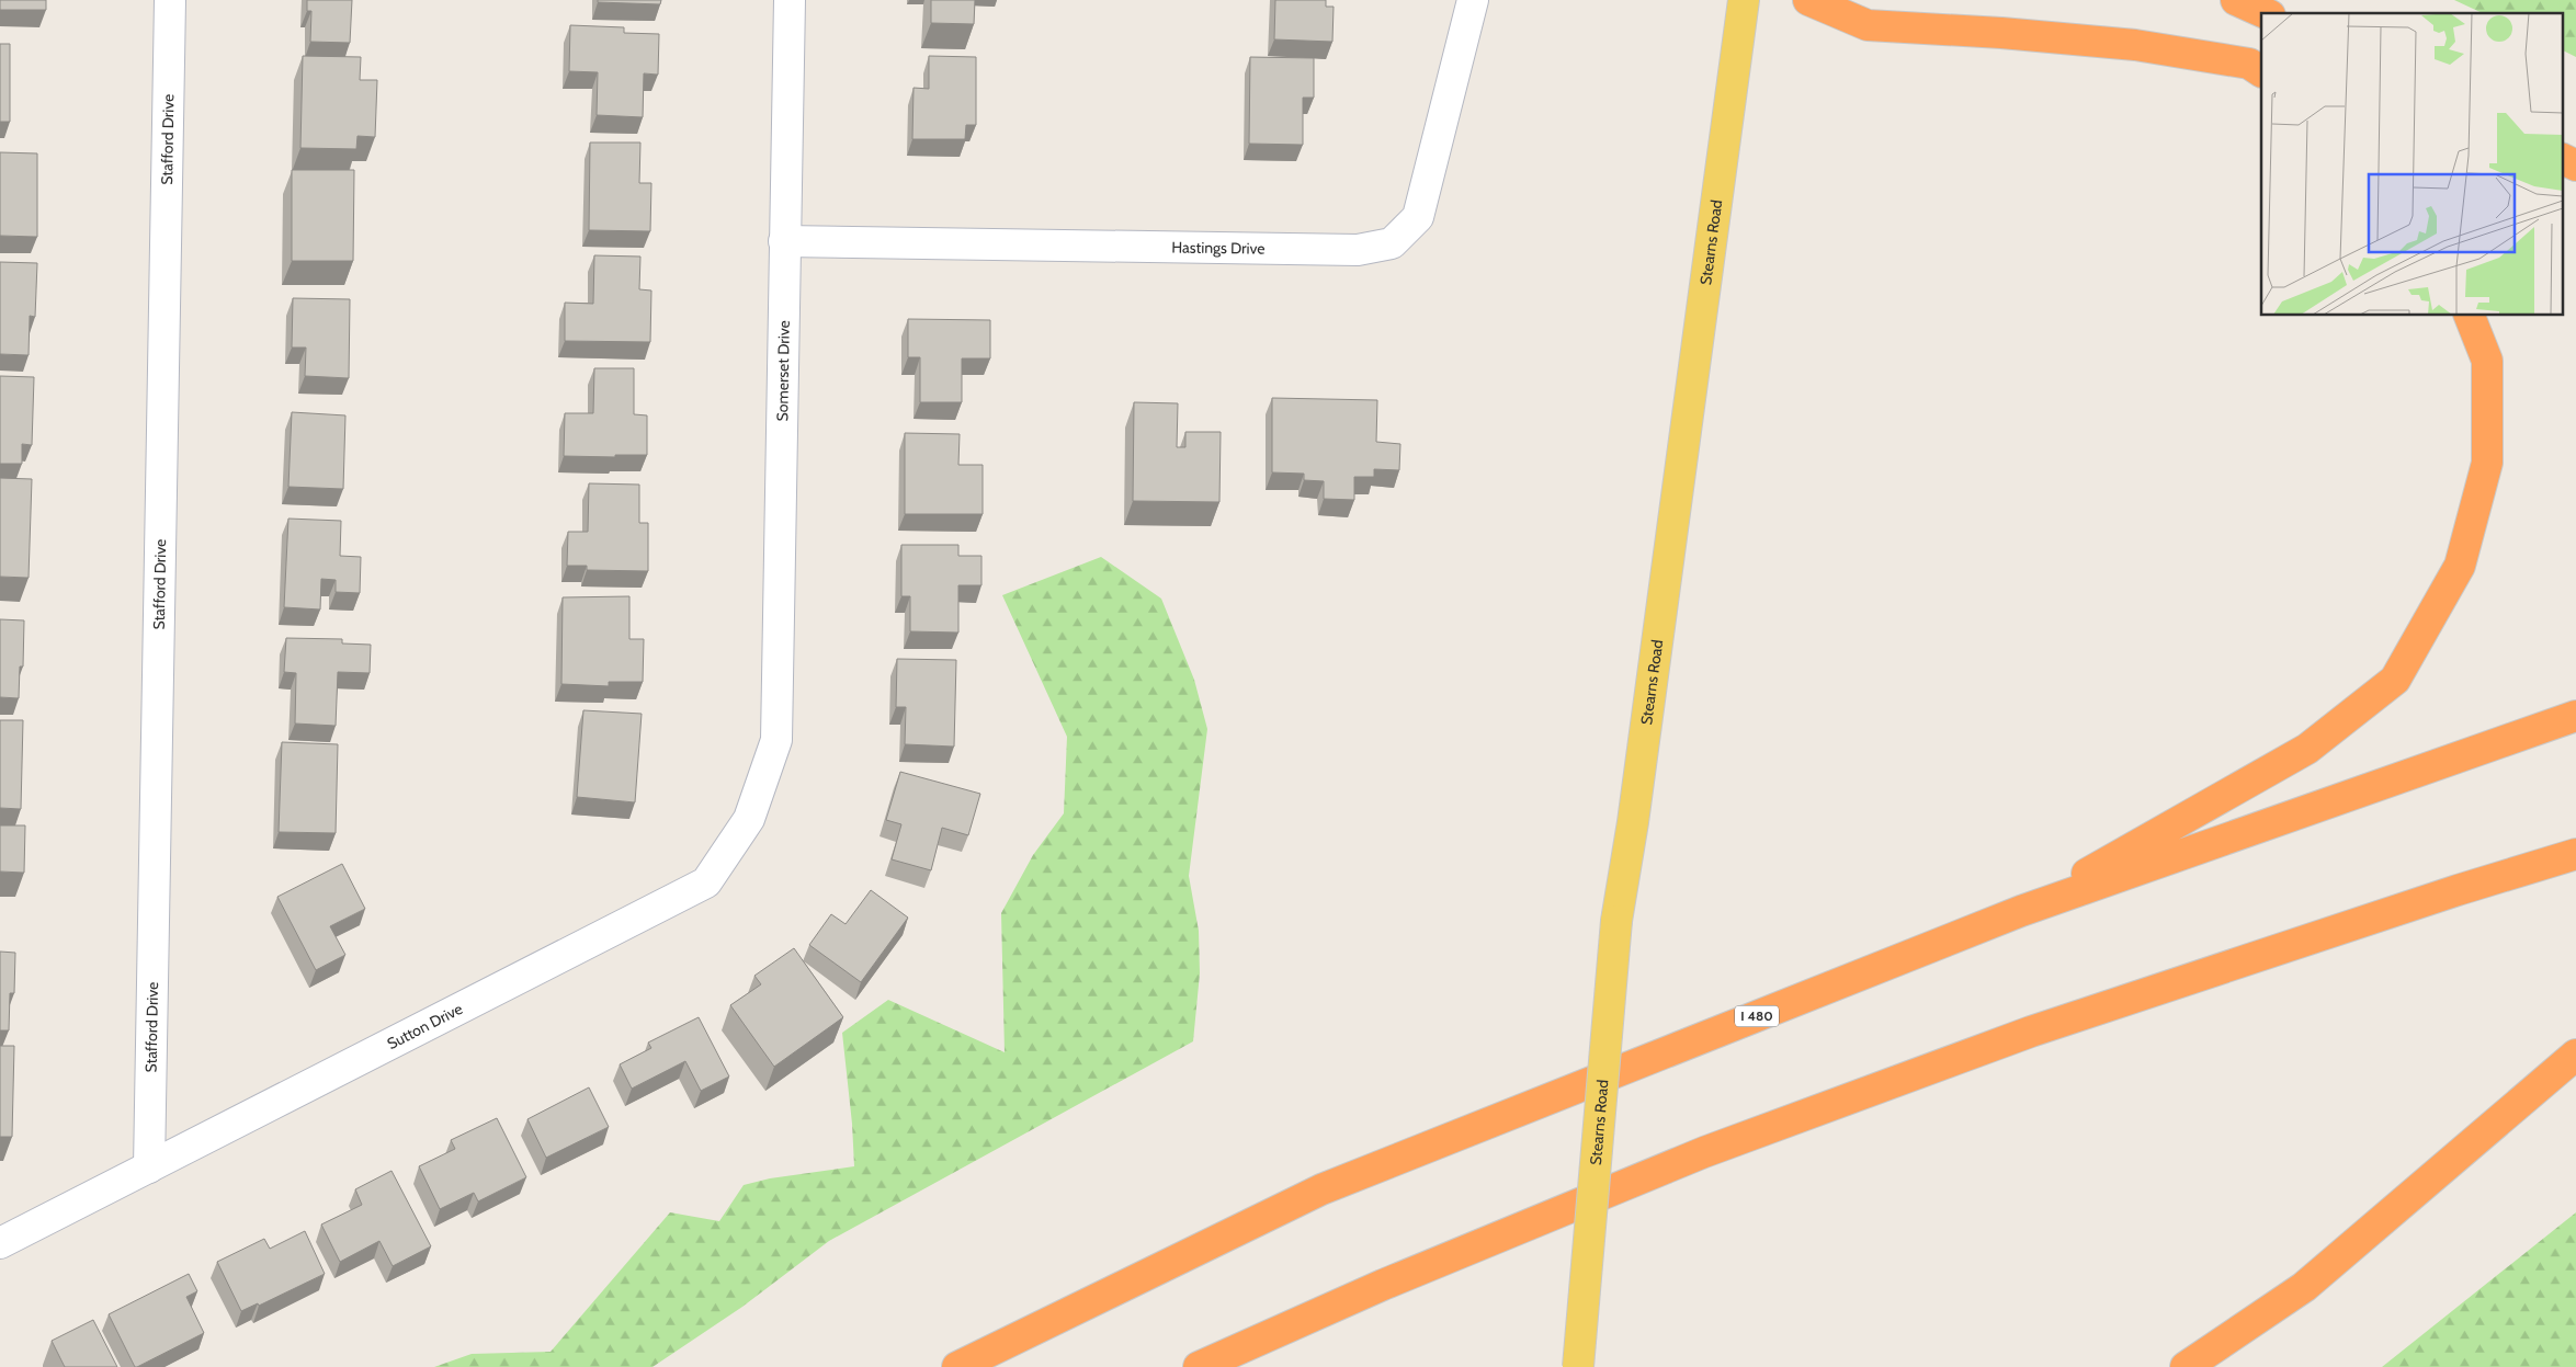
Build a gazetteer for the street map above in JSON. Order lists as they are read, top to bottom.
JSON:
{
  "streets": {
    "highway": ["I 480"],
    "main road": ["Stearns Road"],
    "street": [
      "Stafford Drive",
      "Hastings Drive",
      "Somerset Drive",
      "Sutton Drive"
    ]
  },
  "crossings": [
    ["Stafford Drive", "Sutton Drive"],
    ["Hastings Drive", "Somerset Drive"],
    ["Somerset Drive", "Sutton Drive"]
  ]
}
